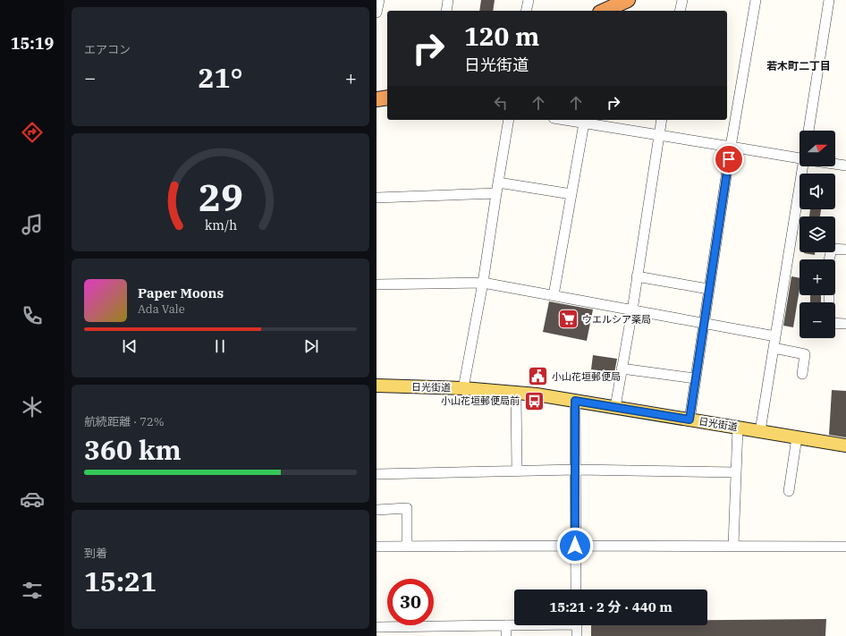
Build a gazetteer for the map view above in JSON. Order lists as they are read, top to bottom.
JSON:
{
  "streets": {
    "main road": ["日光街道"]
  },
  "districts": ["若木町二丁目"],
  "places": {
    "supermarket": ["ウエルシア薬局"],
    "public building": ["小山花垣郵便局"],
    "bus stop": ["小山花垣郵便局前"]
  },
  "north": "right",
  "page": {
    "tabs": "15:19",
    "tile": [
      "エアコン",
      ["航続距離 · 72%", "360 km"],
      ["到着", "15:21"]
    ],
    "turn": ["120 m", "日光街道"],
    "heat": ["−", "21°", "+"],
    "map_buttons": ["+", "−"],
    "song": ["Paper Moons", "Ada Vale"],
    "limit": "30",
    "trip": "15:21 · 2 分 · 440 m",
    "gauge": ["29", "km/h"]
  }
}
